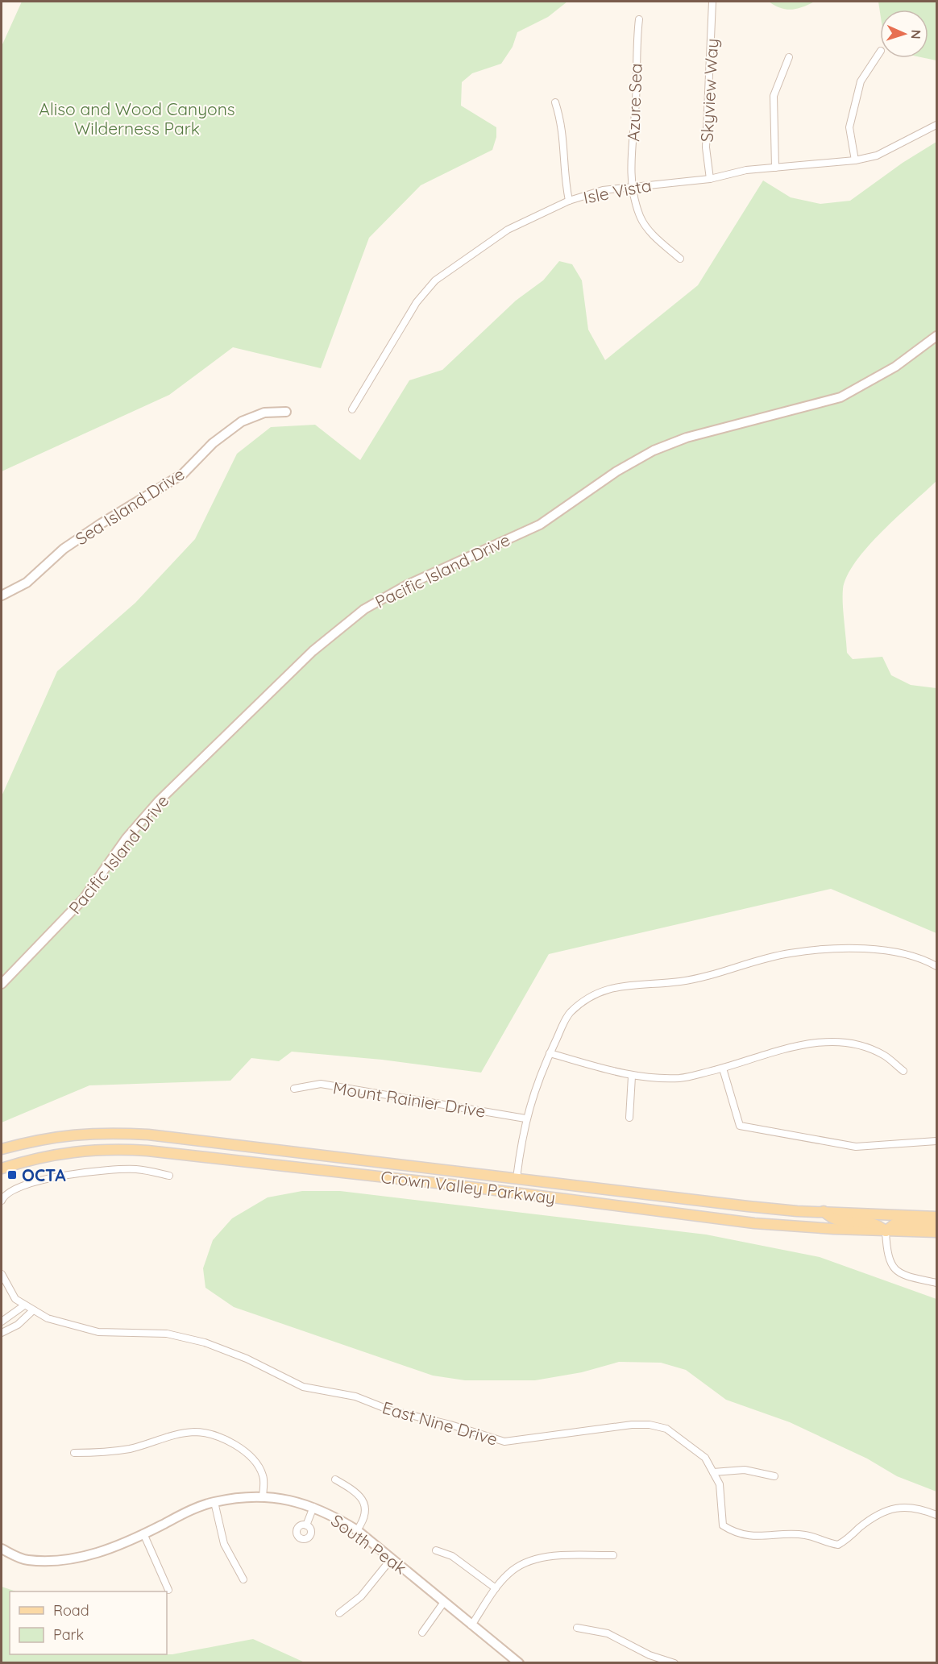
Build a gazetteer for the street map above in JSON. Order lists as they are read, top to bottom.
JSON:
{
  "streets": {
    "main road": [
      "Sea Island Drive",
      "Pacific Island Drive",
      "Crown Valley Parkway",
      "South Peak"
    ],
    "street": [
      "Skyview Way",
      "Azure Sea",
      "Isle Vista",
      "Mount Rainier Drive",
      "East Nine Drive"
    ]
  },
  "crossings": [
    ["Skyview Way", "Isle Vista"],
    ["Azure Sea", "Isle Vista"]
  ],
  "parks": ["Aliso and Wood Canyons Wilderness Park"],
  "places": {
    "transit": ["OCTA"]
  },
  "legend": ["Road", "Park"],
  "north": "right"
}
